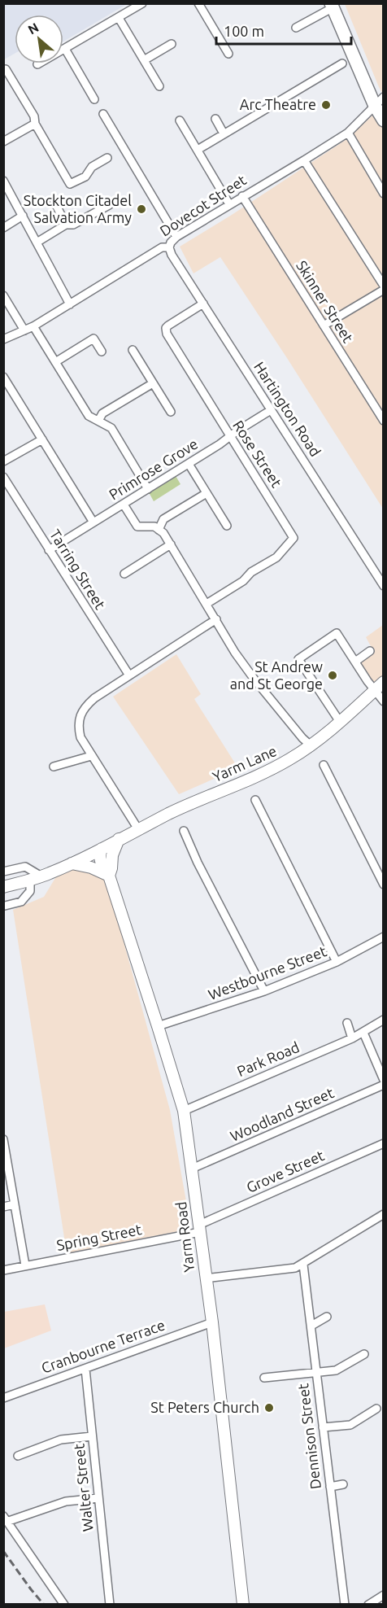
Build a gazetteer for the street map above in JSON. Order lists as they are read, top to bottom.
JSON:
{
  "streets": {
    "street": [
      "Dovecot Street",
      "Skinner Street",
      "Hartington Road",
      "Rose Street",
      "Primrose Grove",
      "Tarring Street",
      "Yarm Lane",
      "Westbourne Street",
      "Park Road",
      "Woodland Street",
      "Grove Street",
      "Yarm Road",
      "Spring Street",
      "Cranbourne Terrace",
      "Dennison Street",
      "Walter Street"
    ]
  },
  "crossings": [
    ["Dovecot Street", "Skinner Street"],
    ["Dovecot Street", "Hartington Road"],
    ["Hartington Road", "Rose Street"],
    ["Hartington Road", "Primrose Grove"],
    ["Rose Street", "Primrose Grove"],
    ["Primrose Grove", "Tarring Street"],
    ["Yarm Lane", "Yarm Road"],
    ["Westbourne Street", "Yarm Road"],
    ["Park Road", "Yarm Road"],
    ["Woodland Street", "Yarm Road"],
    ["Grove Street", "Yarm Road"],
    ["Grove Street", "Spring Street"],
    ["Yarm Road", "Spring Street"],
    ["Yarm Road", "Cranbourne Terrace"],
    ["Cranbourne Terrace", "Walter Street"]
  ],
  "places": [
    "Arc Theatre",
    "Stockton Citadel Salvation Army",
    "St Andrew and St George",
    "St Peters Church"
  ],
  "scale_bar": "100 m",
  "north": "top left"
}
